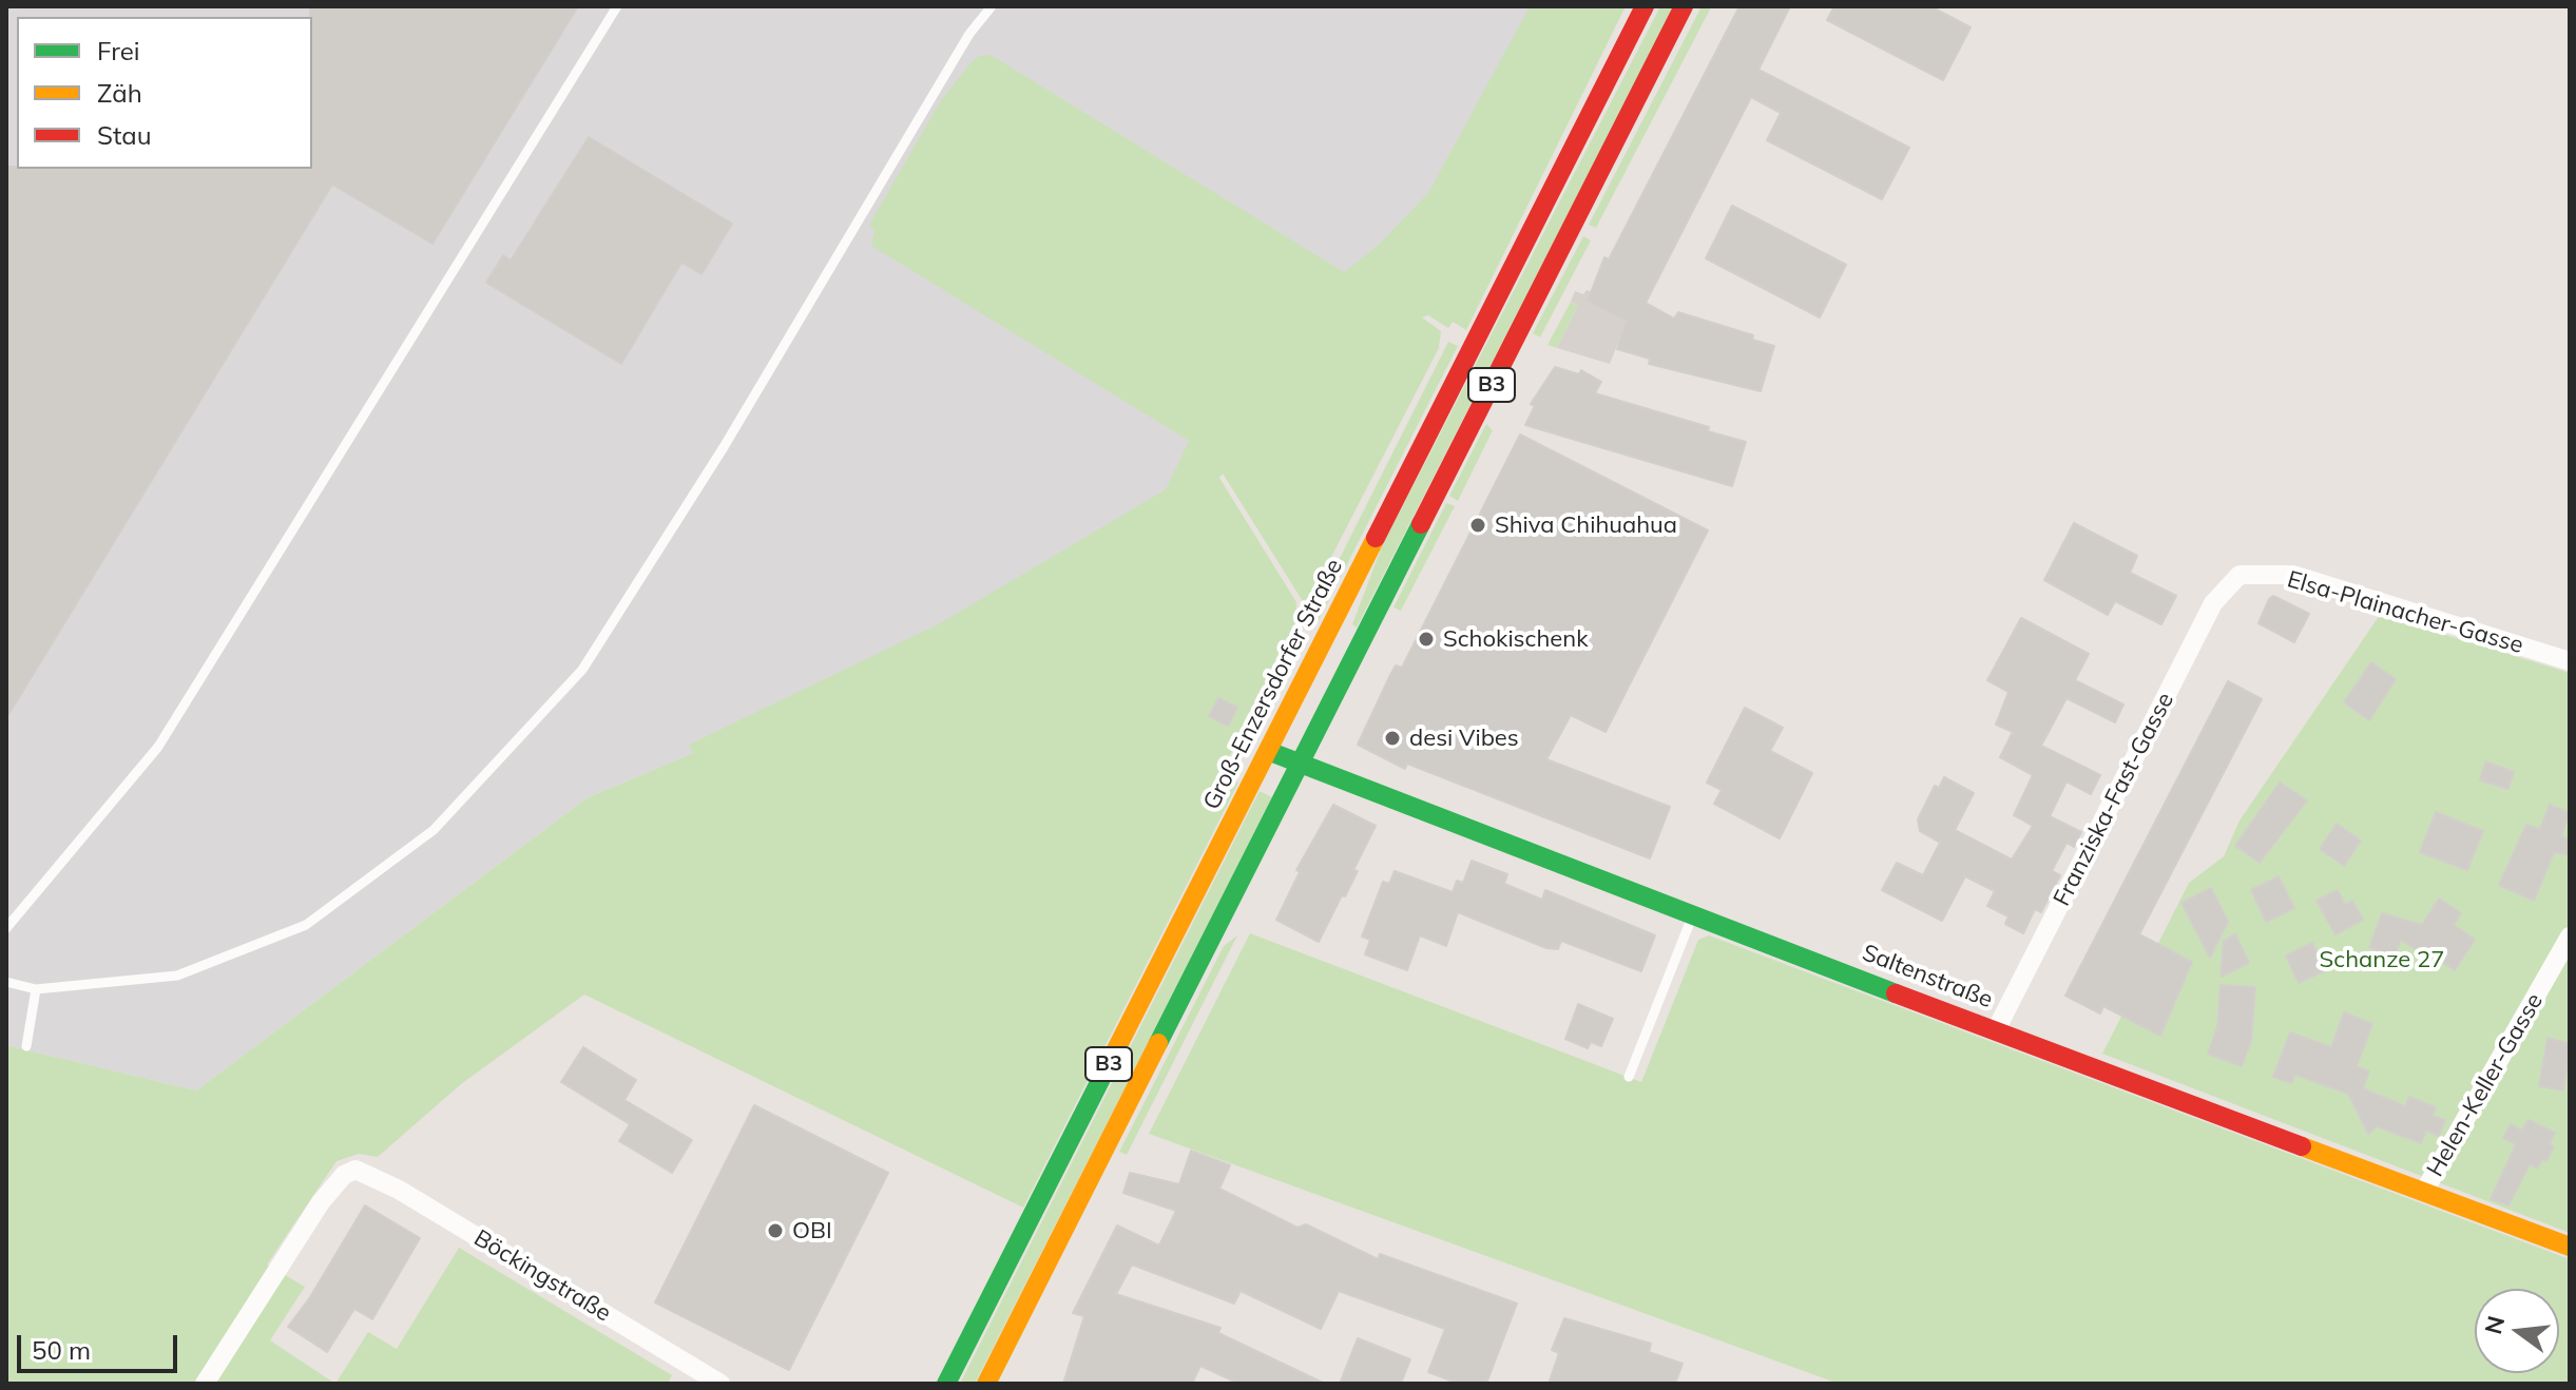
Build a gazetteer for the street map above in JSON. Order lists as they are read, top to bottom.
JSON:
{
  "streets": {
    "main road": ["B3", "Groß-Enzersdorfer Straße", "Saltenstraße"],
    "street": [
      "Elsa-Plainacher-Gasse",
      "Franziska-Fast-Gasse",
      "Helen-Keller-Gasse",
      "Böckingstraße"
    ]
  },
  "crossings": [
    ["B3", "Saltenstraße"],
    ["Elsa-Plainacher-Gasse", "Franziska-Fast-Gasse"],
    ["Groß-Enzersdorfer Straße", "Saltenstraße"],
    ["Franziska-Fast-Gasse", "Saltenstraße"],
    ["Saltenstraße", "Helen-Keller-Gasse"]
  ],
  "parks": ["Schanze 27"],
  "places": [
    "Shiva Chihuahua",
    "Schokischenk",
    "desi Vibes",
    "OBI"
  ],
  "legend": ["Frei", "Zäh", "Stau"],
  "scale_bar": "50 m",
  "north": "left"
}
